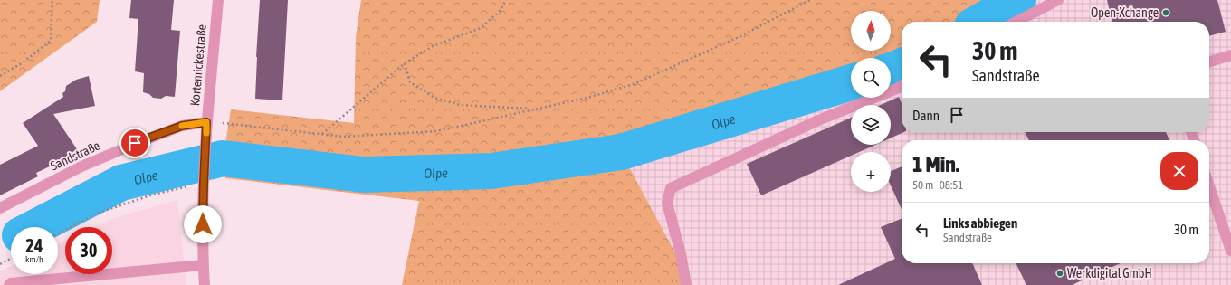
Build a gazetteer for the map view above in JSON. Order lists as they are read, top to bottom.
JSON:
{
  "streets": {
    "street": ["Kortemickestraße", "Sandstraße"]
  },
  "crossings": [
    ["Kortemickestraße", "Sandstraße"]
  ],
  "water": ["Olpe"],
  "places": ["Open-Xchange", "Werkdigital GmbH"],
  "north": "top",
  "page": {
    "map_buttons": "+",
    "turn": ["30 m", "Sandstraße"],
    "then": "Dann",
    "heading": ["1 Min.", "50 m · 08:51"],
    "list": [
      {
        "name": "Links abbiegen",
        "note": "Sandstraße",
        "value": "30 m"
      }
    ],
    "speed": "24 km/h",
    "limit": "30"
  }
}
